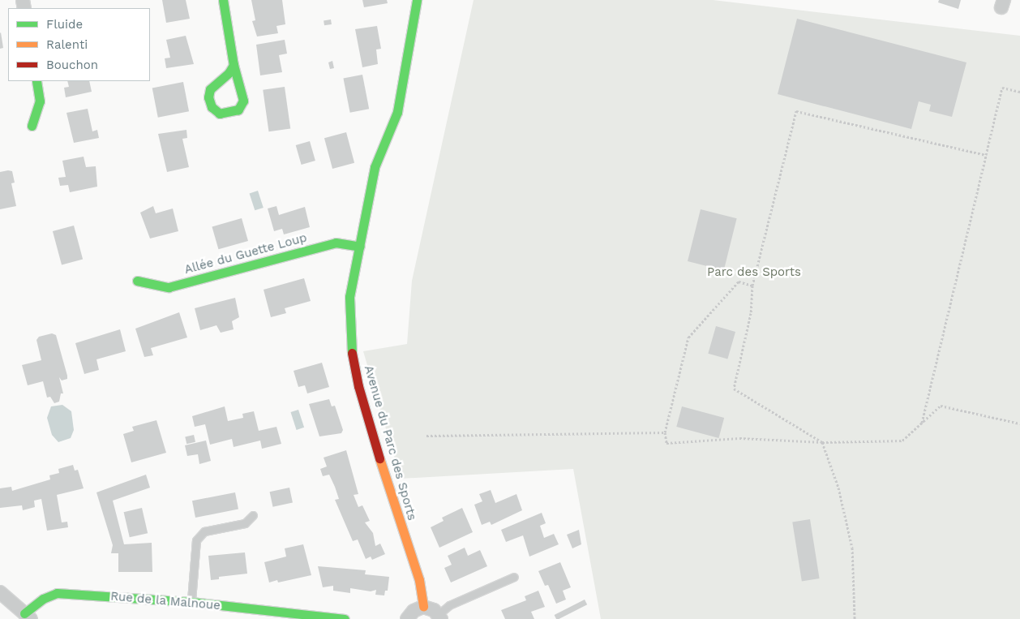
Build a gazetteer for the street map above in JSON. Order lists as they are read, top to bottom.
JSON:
{
  "streets": {
    "street": ["Allée du Guette Loup", "Avenue du Parc des Sports", "Rue de la Malnoue"]
  },
  "crossings": [
    ["Allée du Guette Loup", "Avenue du Parc des Sports"]
  ],
  "parks": ["Parc des Sports"],
  "legend": ["Fluide", "Ralenti", "Bouchon"]
}
